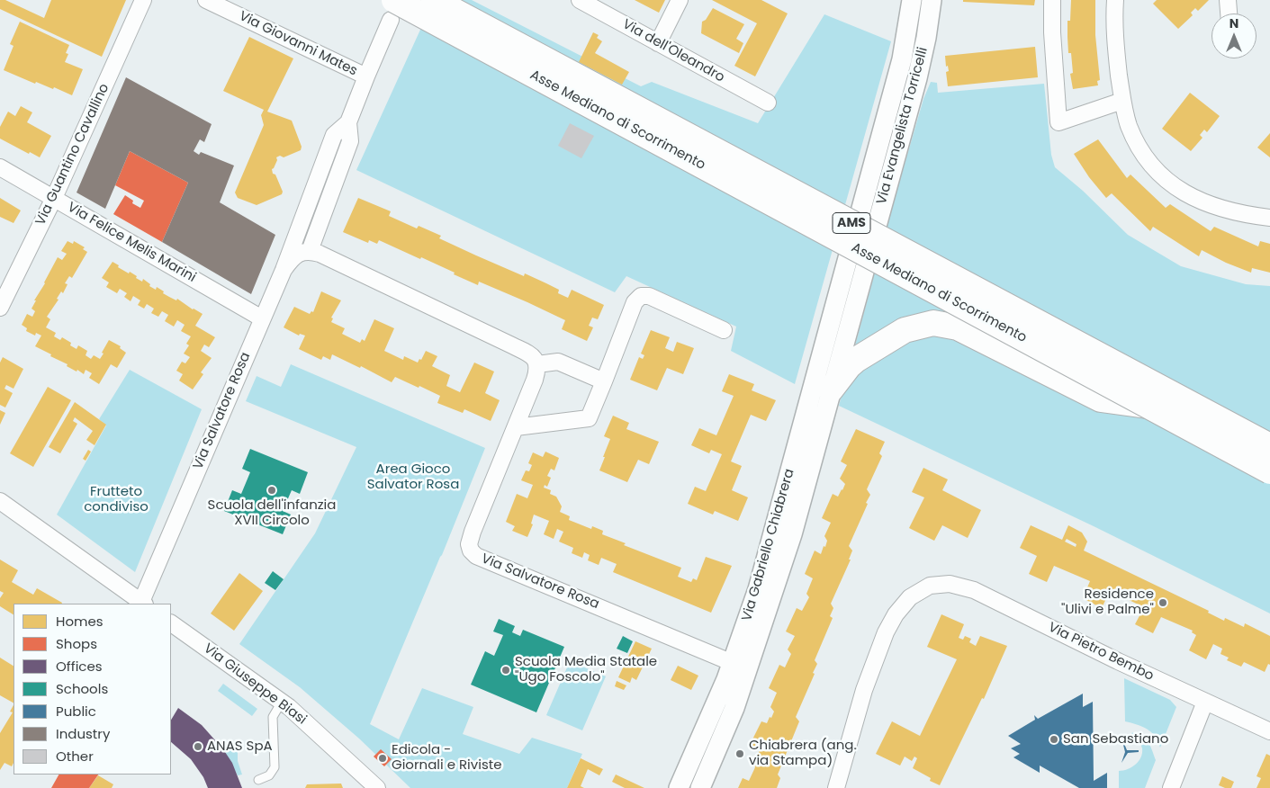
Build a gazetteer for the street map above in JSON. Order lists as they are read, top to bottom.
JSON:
{
  "streets": {
    "highway": ["Asse Mediano di Scorrimento", "AMS"],
    "street": [
      "Via Giovanni Mates",
      "Via dell'Oleandro",
      "Via Evangelista Torricelli",
      "Via Guantino Cavallino",
      "Via Felice Melis Marini",
      "Via Salvatore Rosa",
      "Via Gabriello Chiabrera",
      "Via Pietro Bembo",
      "Via Giuseppe Biasi"
    ]
  },
  "crossings": [
    ["Via Giovanni Mates", "Via Salvatore Rosa"],
    ["Asse Mediano di Scorrimento", "Via Salvatore Rosa"],
    ["Via Evangelista Torricelli", "Via Gabriello Chiabrera"],
    ["Via Guantino Cavallino", "Via Felice Melis Marini"],
    ["Via Felice Melis Marini", "Via Salvatore Rosa"],
    ["Via Salvatore Rosa", "Via Gabriello Chiabrera"]
  ],
  "parks": ["Area Gioco Salvator Rosa", "Frutteto condiviso"],
  "places": [
    "Scuola dell'infanzia XVII Circolo",
    "Residence \"Ulivi e Palme\"",
    "Scuola Media Statale \"Ugo Foscolo\"",
    "San Sebastiano",
    "ANAS SpA",
    "Chiabrera (ang. via Stampa)",
    "Edicola - Giornali e Riviste"
  ],
  "legend": [
    "Homes",
    "Shops",
    "Offices",
    "Schools",
    "Public",
    "Industry",
    "Other"
  ],
  "north": "top"
}
